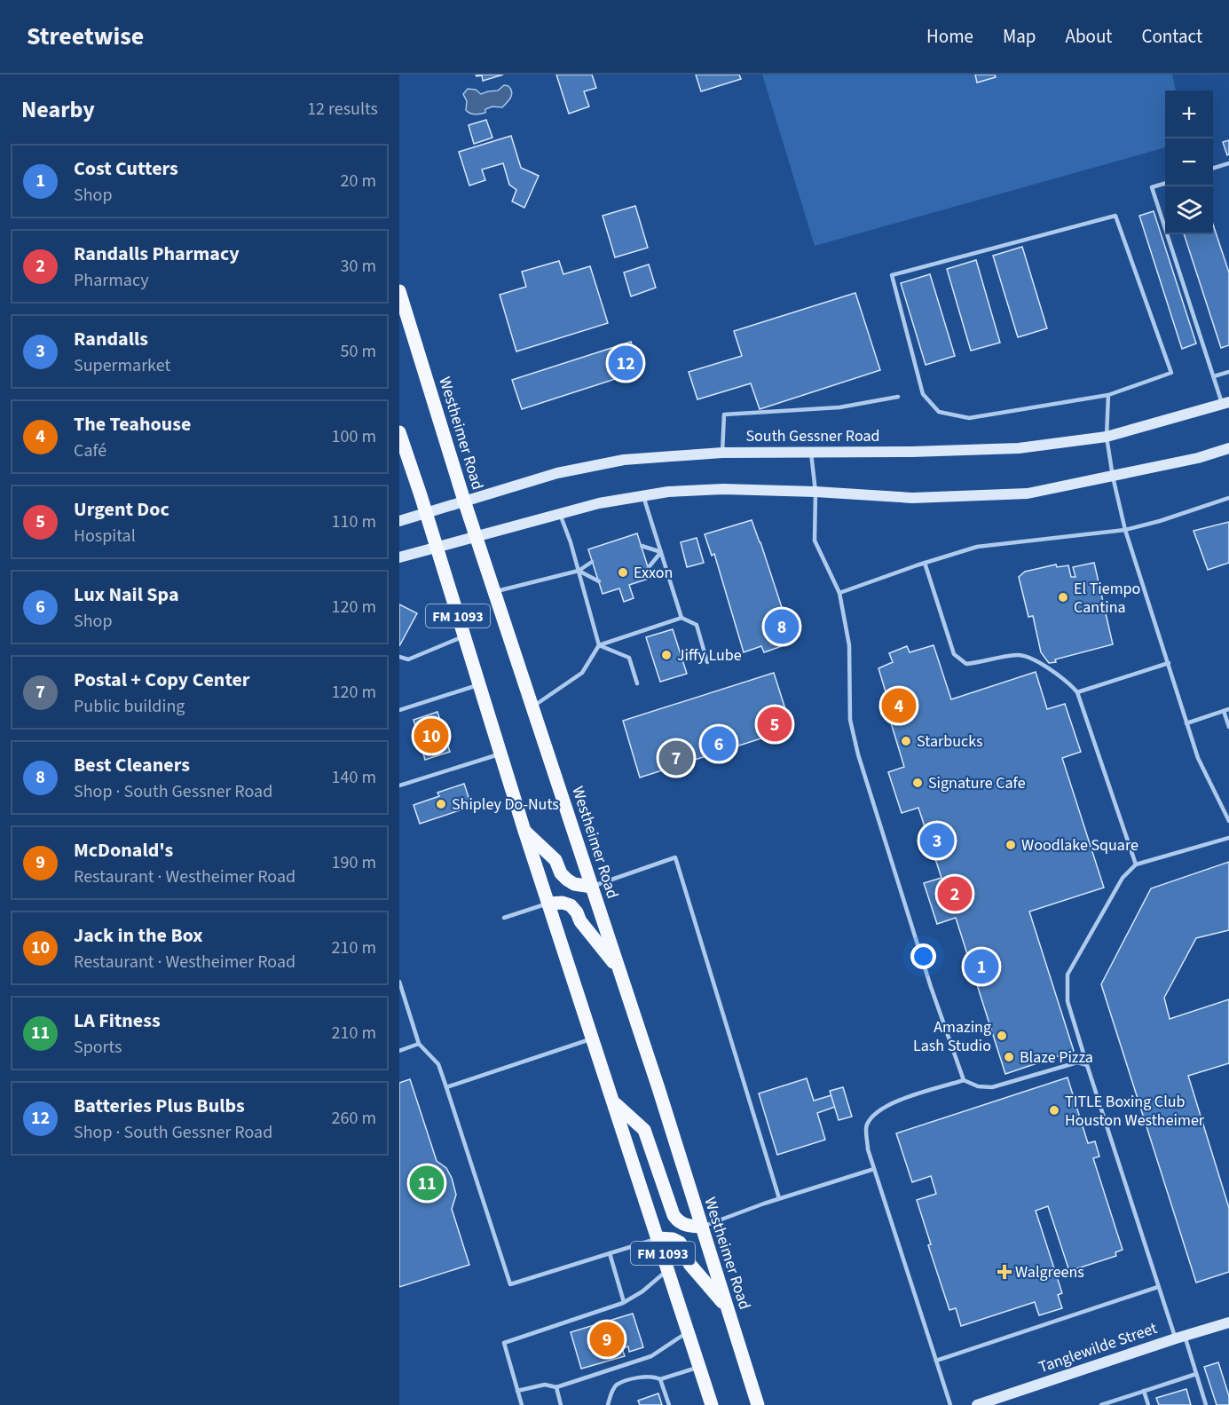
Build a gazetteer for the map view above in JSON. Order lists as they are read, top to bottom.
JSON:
{
  "streets": {
    "main road": [
      "Westheimer Road",
      "South Gessner Road",
      "FM 1093",
      "Tanglewilde Street"
    ]
  },
  "crossings": [
    ["Westheimer Road", "South Gessner Road"],
    ["South Gessner Road", "FM 1093"]
  ],
  "places": {
    "other": [
      "Exxon",
      "El Tiempo Cantina",
      "Jiffy Lube",
      "Starbucks",
      "Signature Cafe",
      "Shipley Do-Nuts",
      "Woodlake Square",
      "Amazing Lash Studio",
      "Blaze Pizza",
      "TITLE Boxing Club Houston Westheimer"
    ],
    "health": ["Walgreens"]
  },
  "page": {
    "header": "Streetwise",
    "nav": [
      "Home",
      "Map",
      "About",
      "Contact"
    ],
    "heading": ["Nearby", "12 results"],
    "map_buttons": ["+", "−"],
    "list": [
      {
        "mark": "1",
        "name": "Cost Cutters",
        "note": "Shop",
        "value": "20 m"
      },
      {
        "mark": "2",
        "name": "Randalls Pharmacy",
        "note": "Pharmacy",
        "value": "30 m"
      },
      {
        "mark": "3",
        "name": "Randalls",
        "note": "Supermarket",
        "value": "50 m"
      },
      {
        "mark": "4",
        "name": "The Teahouse",
        "note": "Café",
        "value": "100 m"
      },
      {
        "mark": "5",
        "name": "Urgent Doc",
        "note": "Hospital",
        "value": "110 m"
      },
      {
        "mark": "6",
        "name": "Lux Nail Spa",
        "note": "Shop",
        "value": "120 m"
      },
      {
        "mark": "7",
        "name": "Postal + Copy Center",
        "note": "Public building",
        "value": "120 m"
      },
      {
        "mark": "8",
        "name": "Best Cleaners",
        "note": "Shop · South Gessner Road",
        "value": "140 m"
      },
      {
        "mark": "9",
        "name": "McDonald's",
        "note": "Restaurant · Westheimer Road",
        "value": "190 m"
      },
      {
        "mark": "10",
        "name": "Jack in the Box",
        "note": "Restaurant · Westheimer Road",
        "value": "210 m"
      },
      {
        "mark": "11",
        "name": "LA Fitness",
        "note": "Sports",
        "value": "210 m"
      },
      {
        "mark": "12",
        "name": "Batteries Plus Bulbs",
        "note": "Shop · South Gessner Road",
        "value": "260 m"
      }
    ],
    "pins": [
      "12",
      "8",
      "4",
      "5",
      "10",
      "6",
      "7",
      "3",
      "2",
      "1",
      "11",
      "9"
    ]
  }
}
